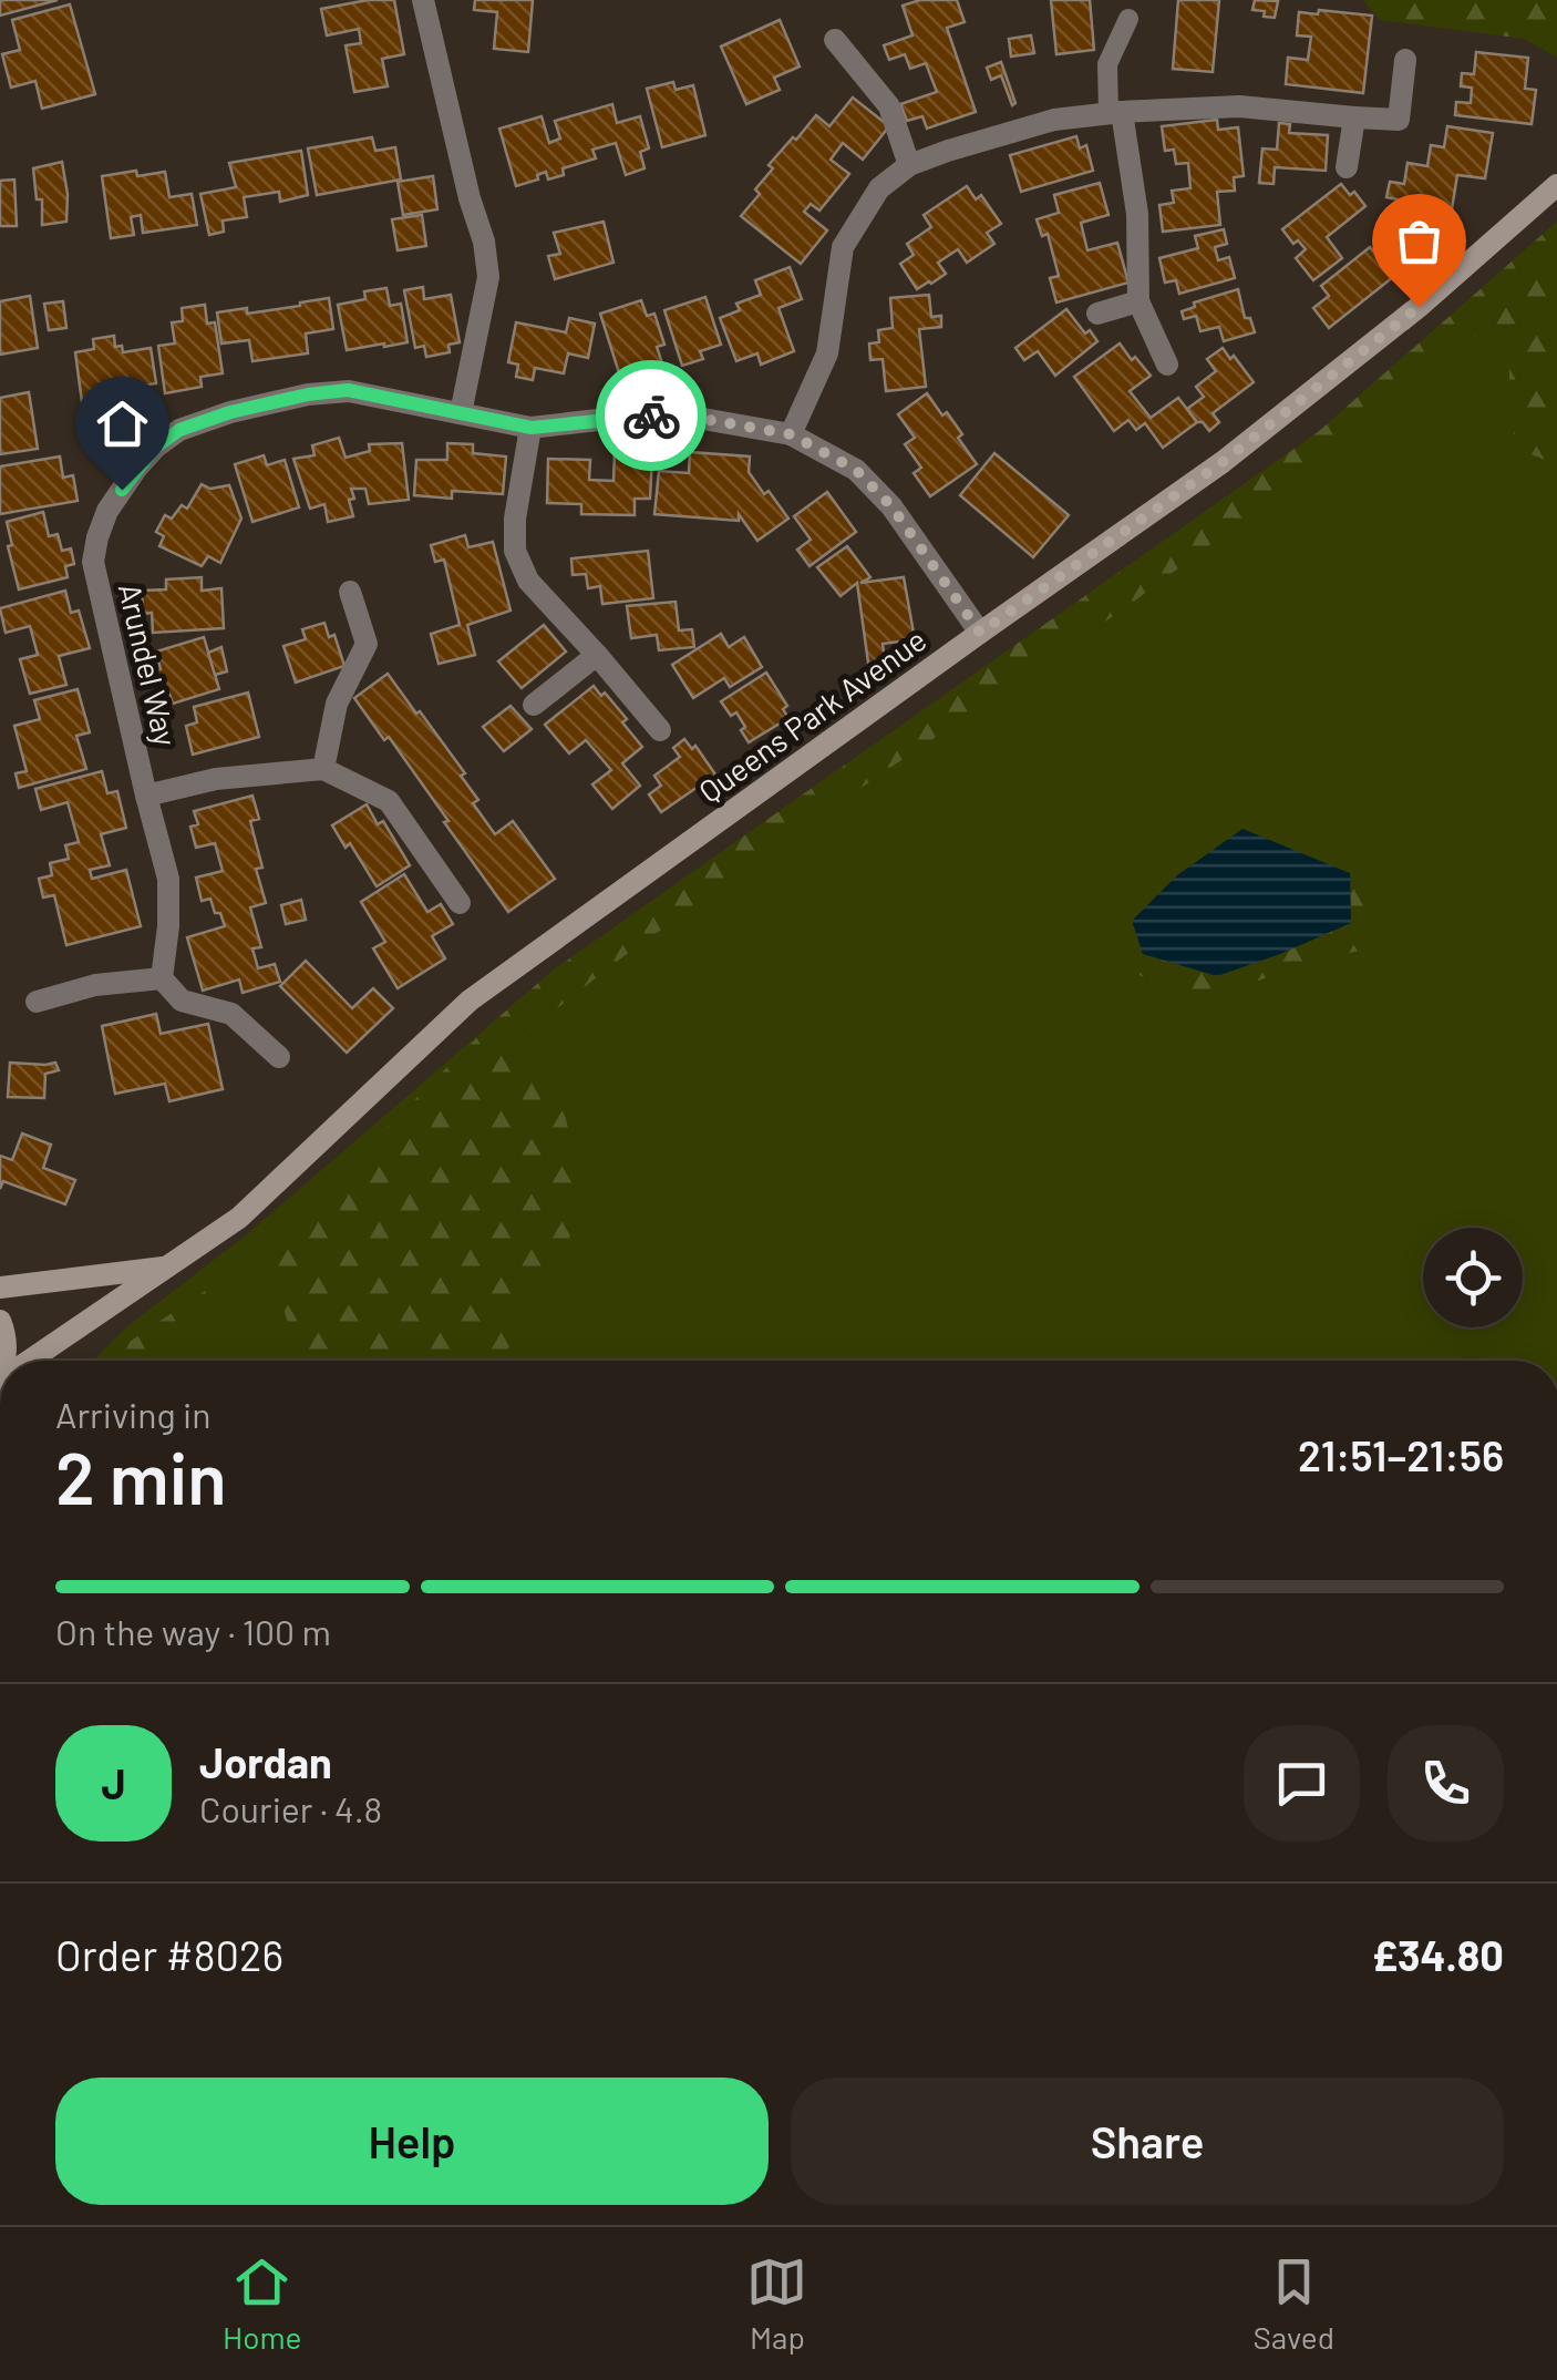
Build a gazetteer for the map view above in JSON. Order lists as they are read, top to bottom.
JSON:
{
  "streets": {
    "street": ["Arundel Way", "Queens Park Avenue"]
  },
  "crossings": [
    ["Arundel Way", "Queens Park Avenue"]
  ],
  "page": {
    "heading": ["2 min", "Arriving in", "21:51–21:56"],
    "panel": [
      "Jordan",
      "Courier · 4.8",
      "Order #8026",
      "£34.80"
    ],
    "bar": "On the way · 100 m",
    "round": "J",
    "buttons": ["Help", "Share"],
    "tabs": ["Home", "Map", "Saved"]
  }
}
